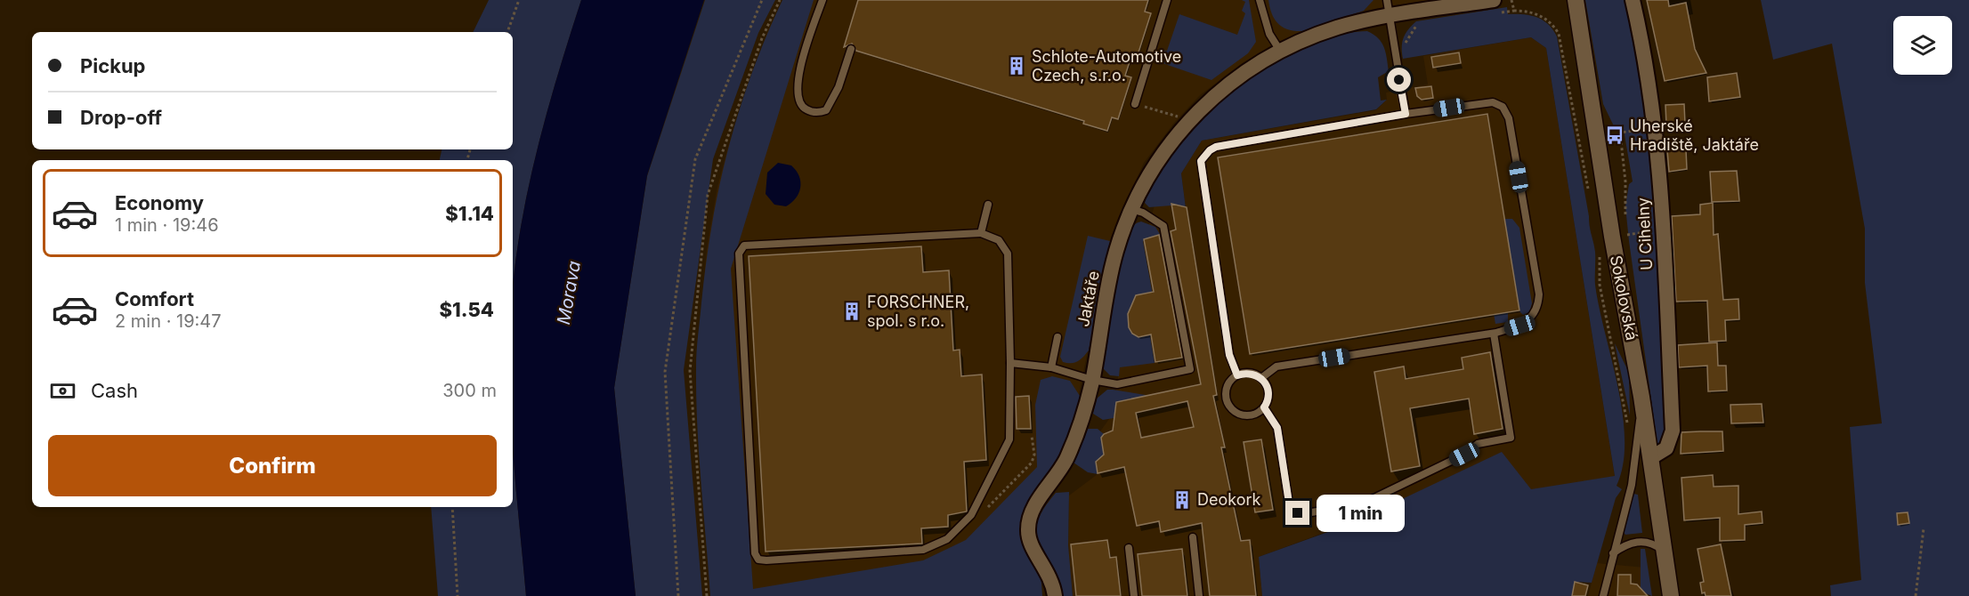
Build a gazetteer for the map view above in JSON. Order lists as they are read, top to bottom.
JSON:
{
  "streets": {
    "main road": ["Sokolovská"],
    "street": ["U Cihelny", "Jaktáře"]
  },
  "crossings": [
    ["U Cihelny", "Sokolovská"]
  ],
  "water": ["Morava"],
  "places": {
    "building": ["Schlote-Automotive Czech, s.r.o.", "FORSCHNER, spol. s r.o.", "Deokork"],
    "bus stop": ["Uherské Hradiště, Jaktáře"]
  },
  "page": {
    "banner": ["Pickup", "Drop-off"],
    "list": [
      {
        "name": "Economy",
        "note": "1 min · 19:46",
        "value": "$1.14"
      },
      {
        "name": "Comfort",
        "note": "2 min · 19:47",
        "value": "$1.54"
      }
    ],
    "pay": ["Cash", "300 m"],
    "buttons": "Confirm",
    "bubble": "1 min"
  }
}
